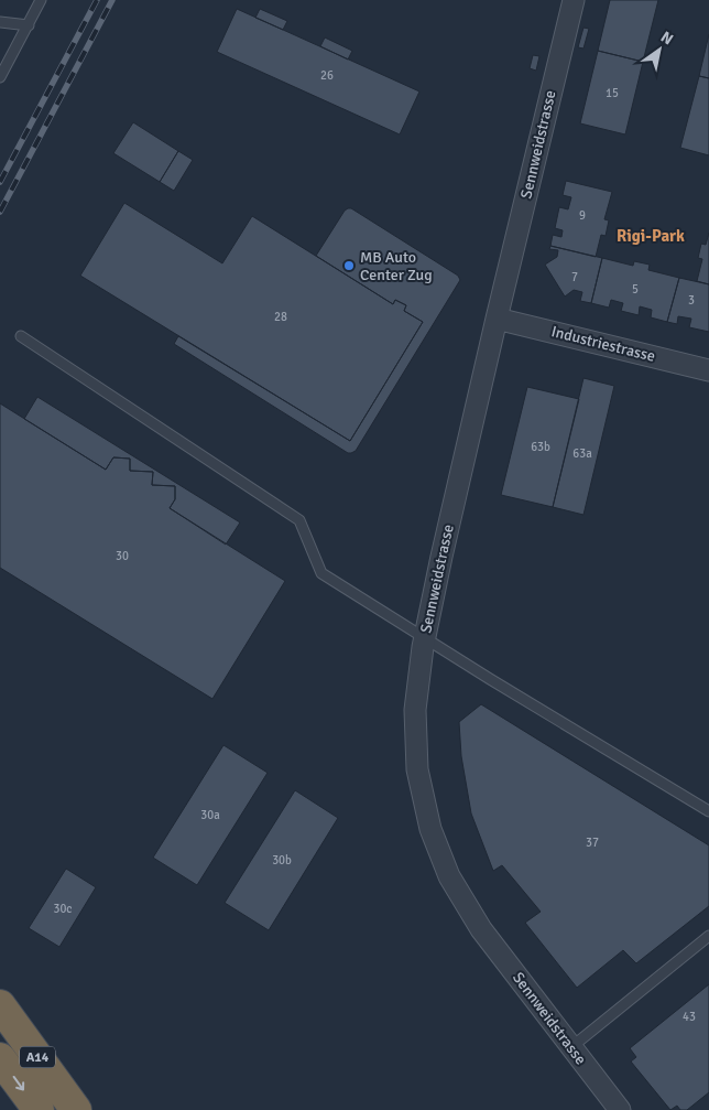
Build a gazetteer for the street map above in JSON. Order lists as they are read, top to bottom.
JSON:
{
  "streets": {
    "highway": ["A14"],
    "street": ["Sennweidstrasse", "Industriestrasse"]
  },
  "crossings": [
    ["Sennweidstrasse", "Industriestrasse"]
  ],
  "districts": ["Rigi-Park"],
  "places": ["MB Auto Center Zug"],
  "house_numbers": [
    "26",
    "15",
    "9",
    "7",
    "5",
    "3",
    "28",
    "63b",
    "63a",
    "30",
    "30a",
    "37",
    "30b",
    "30c",
    "43"
  ],
  "north": "top right"
}
